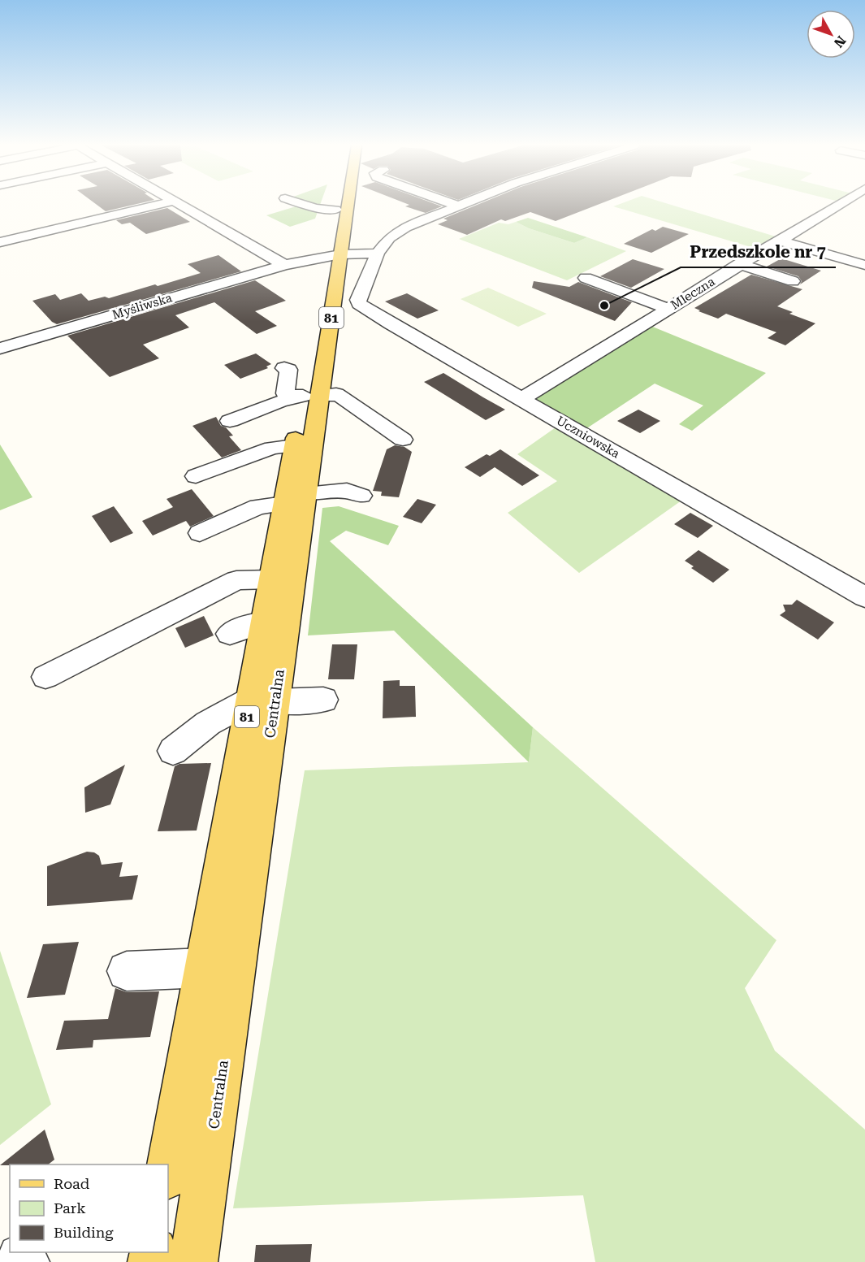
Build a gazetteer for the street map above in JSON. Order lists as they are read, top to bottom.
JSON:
{
  "streets": {
    "main road": ["81", "Centralna"],
    "street": ["Mleczna", "Myśliwska", "Uczniowska"]
  },
  "crossings": [
    ["Mleczna", "Uczniowska"],
    ["Myśliwska", "Uczniowska"],
    ["Myśliwska", "Centralna"]
  ],
  "places": ["Przedszkole nr 7"],
  "legend": ["Road", "Park", "Building"],
  "north": "bottom right"
}
